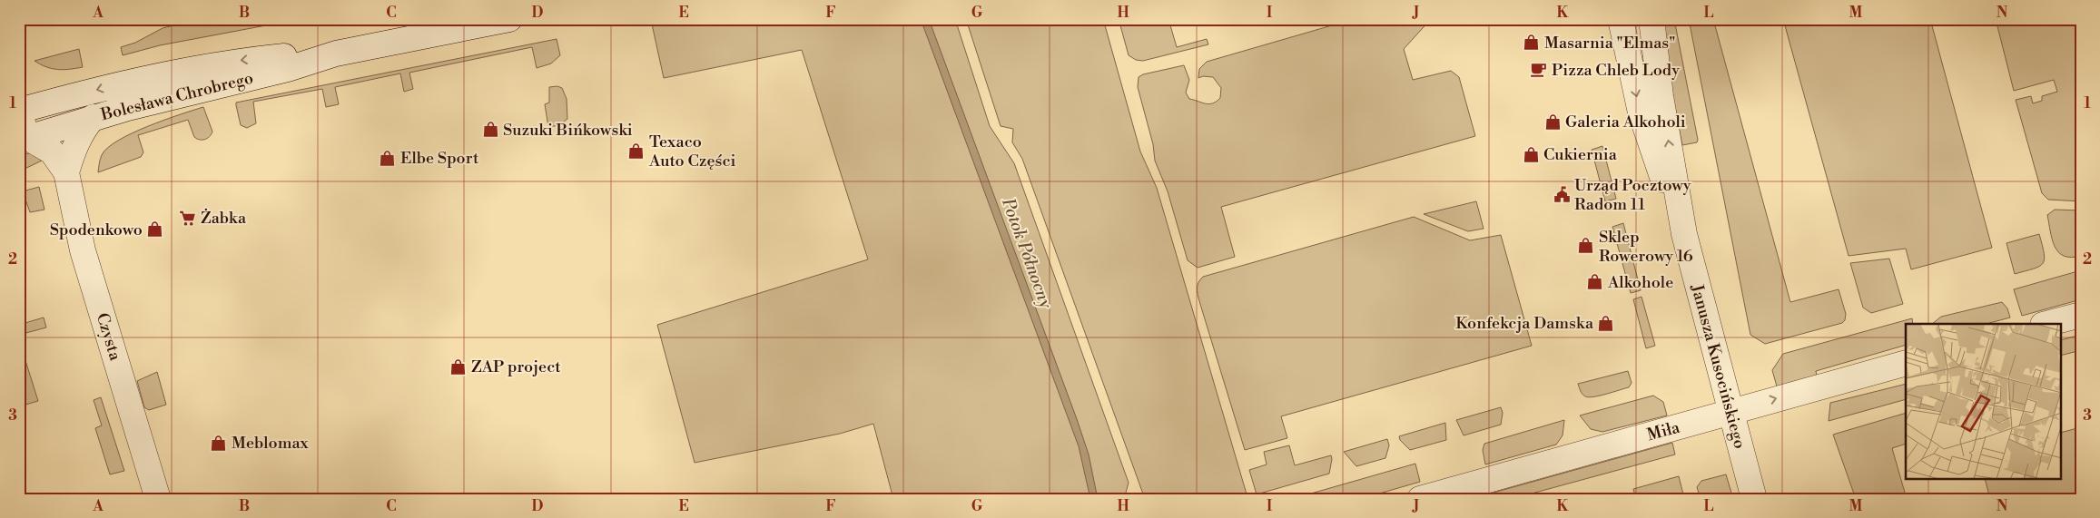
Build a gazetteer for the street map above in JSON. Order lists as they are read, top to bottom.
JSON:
{
  "streets": {
    "street": [
      "Bolesława Chrobrego",
      "Czysta",
      "Janusza Kusocińskiego",
      "Miła"
    ]
  },
  "crossings": [
    ["Bolesława Chrobrego", "Czysta"],
    ["Janusza Kusocińskiego", "Miła"]
  ],
  "one_way": ["Miła"],
  "water": ["Potok Północny"],
  "places": {
    "shop": [
      "Masarnia \"Elmas\"",
      "Galeria Alkoholi",
      "Suzuki Bińkowski",
      "Texaco Auto Części",
      "Cukiernia",
      "Elbe Sport",
      "Spodenkowo",
      "Sklep Rowerowy 16",
      "Alkohole",
      "Konfekcja Damska",
      "ZAP project",
      "Meblomax"
    ],
    "cafe": ["Pizza Chleb Lody"],
    "public building": ["Urząd Pocztowy Radom 11"],
    "supermarket": ["Żabka"]
  },
  "grid": {
    "columns": [
      "A",
      "B",
      "C",
      "D",
      "E",
      "F",
      "G",
      "H",
      "I",
      "J",
      "K",
      "L",
      "M",
      "N"
    ],
    "rows": ["1", "2", "3"]
  }
}
